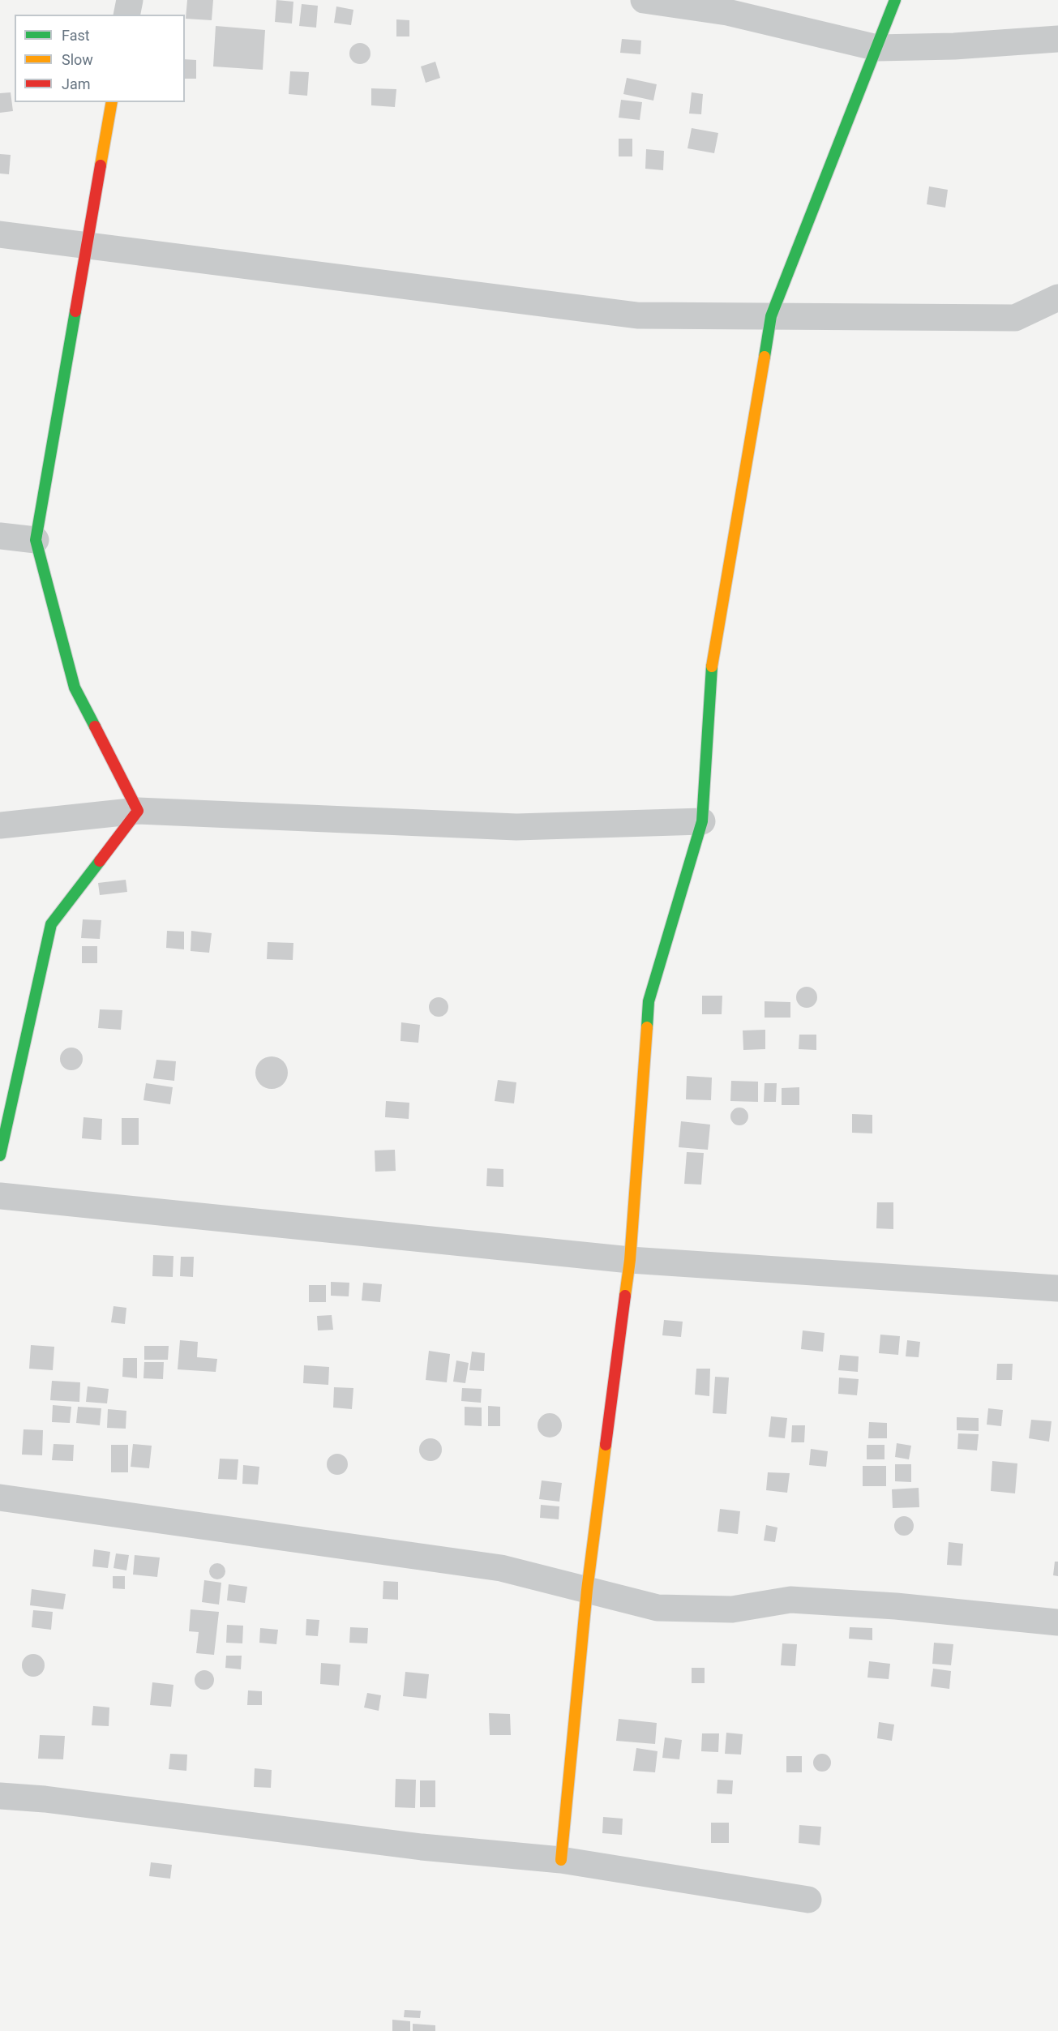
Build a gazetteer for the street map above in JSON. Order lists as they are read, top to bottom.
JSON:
{
  "legend": ["Fast", "Slow", "Jam"]
}
